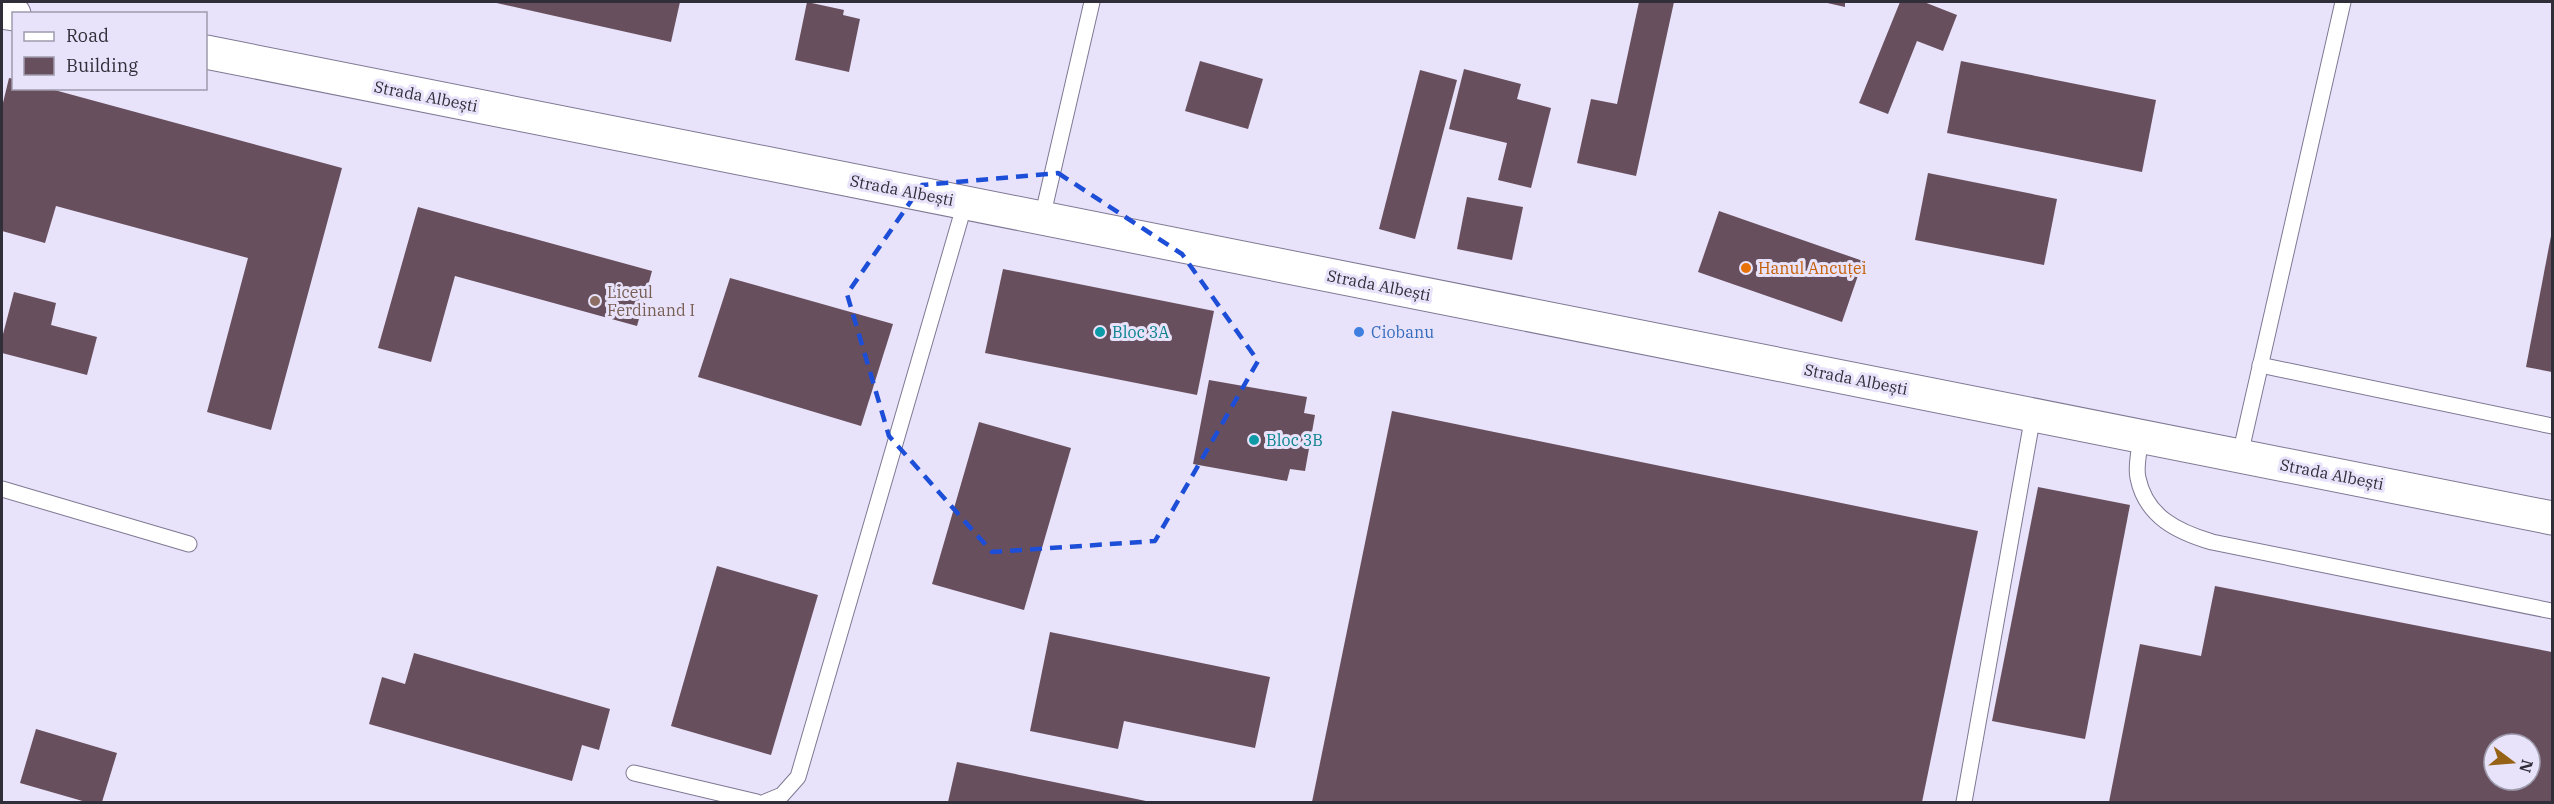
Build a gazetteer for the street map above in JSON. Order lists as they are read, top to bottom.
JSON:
{
  "streets": {
    "main road": ["Strada Albești"]
  },
  "places": [
    "Hanul Ancuței",
    "Liceul Ferdinand I",
    "Bloc 3A",
    "Ciobanu",
    "Bloc 3B"
  ],
  "legend": ["Road", "Building"],
  "north": "right"
}
